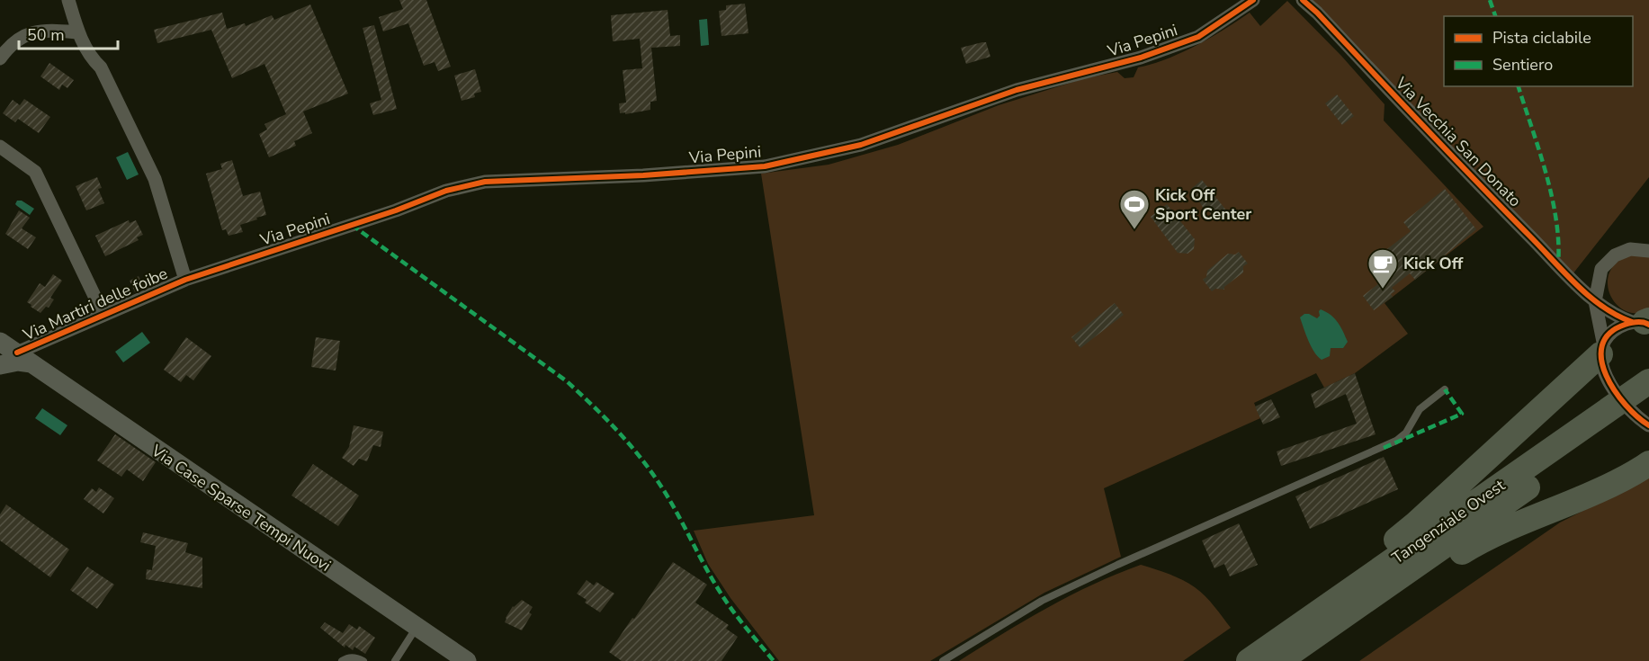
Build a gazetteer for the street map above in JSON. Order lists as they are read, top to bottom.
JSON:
{
  "streets": {
    "highway": ["Tangenziale Ovest"],
    "street": [
      "Via Pepini",
      "Via Vecchia San Donato",
      "Via Martiri delle foibe",
      "Via Case Sparse Tempi Nuovi"
    ]
  },
  "crossings": [
    ["Via Pepini", "Via Martiri delle foibe"],
    ["Via Martiri delle foibe", "Via Case Sparse Tempi Nuovi"]
  ],
  "places": {
    "sports": ["Kick Off Sport Center"],
    "cafe": ["Kick Off"]
  },
  "legend": ["Pista ciclabile", "Sentiero"],
  "scale_bar": "50 m"
}
